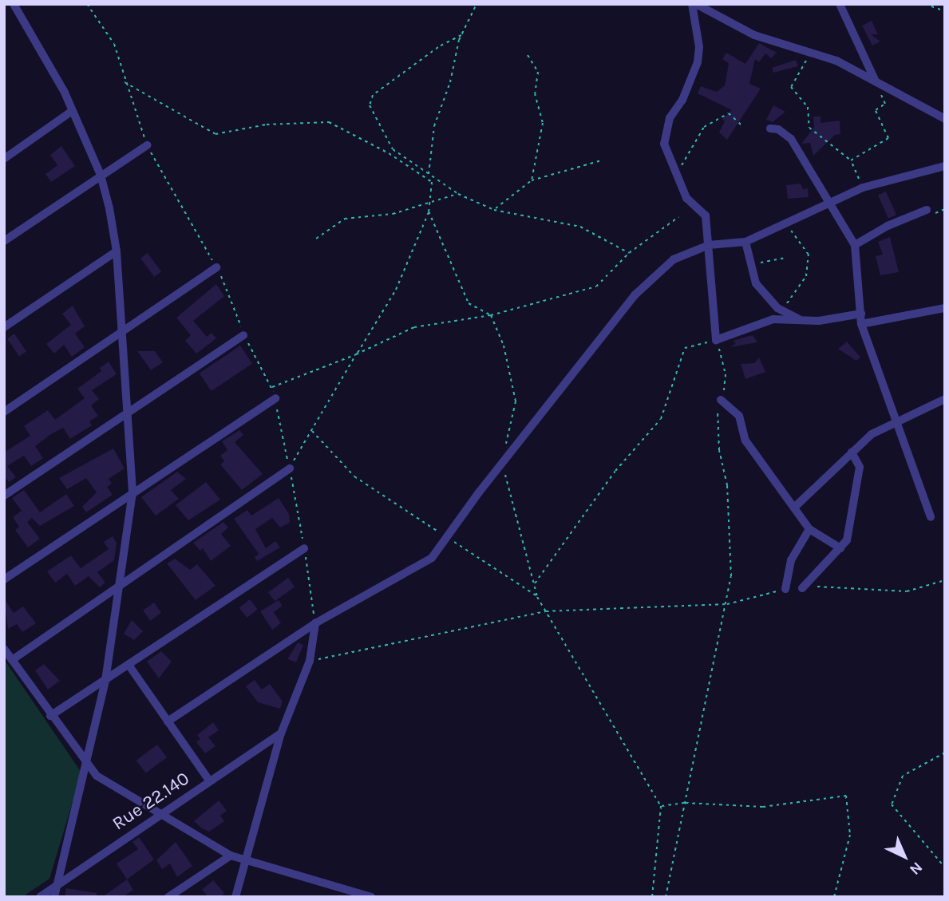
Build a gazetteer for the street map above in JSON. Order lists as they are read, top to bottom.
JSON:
{
  "streets": {
    "street": ["Rue 22.140"]
  },
  "north": "bottom right"
}
